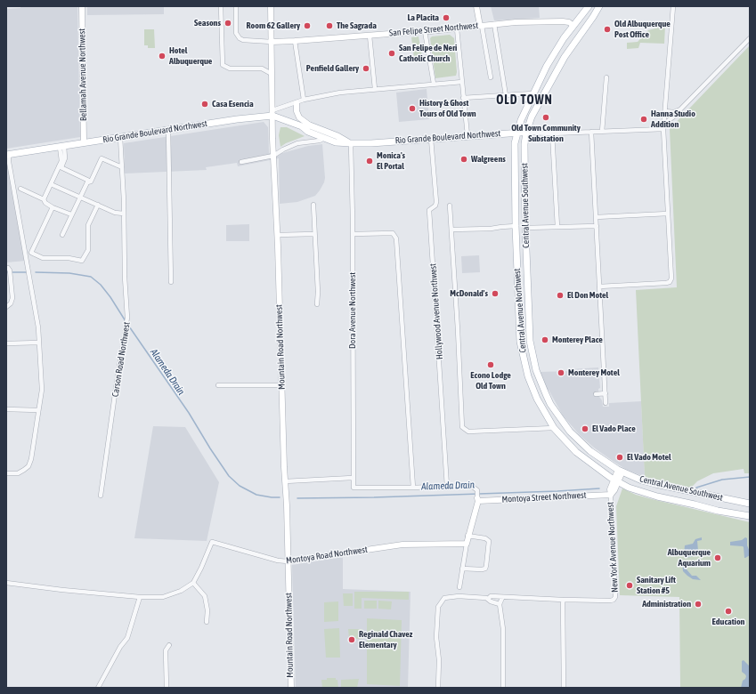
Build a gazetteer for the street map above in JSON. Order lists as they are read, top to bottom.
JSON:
{
  "streets": {
    "main road": ["Rio Grande Boulevard Northwest", "Central Avenue Southwest", "Central Avenue Northwest"],
    "street": [
      "San Felipe Street Northwest",
      "Bellamah Avenue Northwest",
      "Dora Avenue Northwest",
      "Hollywood Avenue Northwest",
      "Mountain Road Northwest",
      "Carson Road Northwest",
      "Montoya Street Northwest",
      "New York Avenue Northwest",
      "Montoya Road Northwest"
    ]
  },
  "crossings": [
    ["San Felipe Street Northwest", "Central Avenue Northwest"],
    ["San Felipe Street Northwest", "Mountain Road Northwest"],
    ["Bellamah Avenue Northwest", "Rio Grande Boulevard Northwest"],
    ["Rio Grande Boulevard Northwest", "Central Avenue Southwest"],
    ["Rio Grande Boulevard Northwest", "Dora Avenue Northwest"],
    ["Rio Grande Boulevard Northwest", "Central Avenue Northwest"],
    ["Rio Grande Boulevard Northwest", "Hollywood Avenue Northwest"],
    ["Rio Grande Boulevard Northwest", "Mountain Road Northwest"],
    ["Rio Grande Boulevard Northwest", "Carson Road Northwest"],
    ["Central Avenue Southwest", "New York Avenue Northwest"],
    ["Central Avenue Northwest", "New York Avenue Northwest"],
    ["Mountain Road Northwest", "Montoya Road Northwest"],
    ["Montoya Street Northwest", "New York Avenue Northwest"]
  ],
  "districts": ["OLD TOWN"],
  "water": ["Alameda Drain"],
  "places": [
    "La Placita",
    "Seasons",
    "Room 62 Gallery",
    "The Sagrada",
    "Old Albuquerque Post Office",
    "San Felipe de Neri Catholic Church",
    "Hotel Albuquerque",
    "Penfield Gallery",
    "Casa Esencia",
    "History & Ghost Tours of Old Town",
    "Old Town Community Substation",
    "Hanna Studio Addition",
    "Walgreens",
    "Monica's El Portal",
    "McDonald's",
    "El Don Motel",
    "Monterey Place",
    "Econo Lodge Old Town",
    "Monterey Motel",
    "El Vado Place",
    "El Vado Motel",
    "Albuquerque Aquarium",
    "Sanitary Lift Station #5",
    "Administration",
    "Education",
    "Reginald Chavez Elementary"
  ]
}
